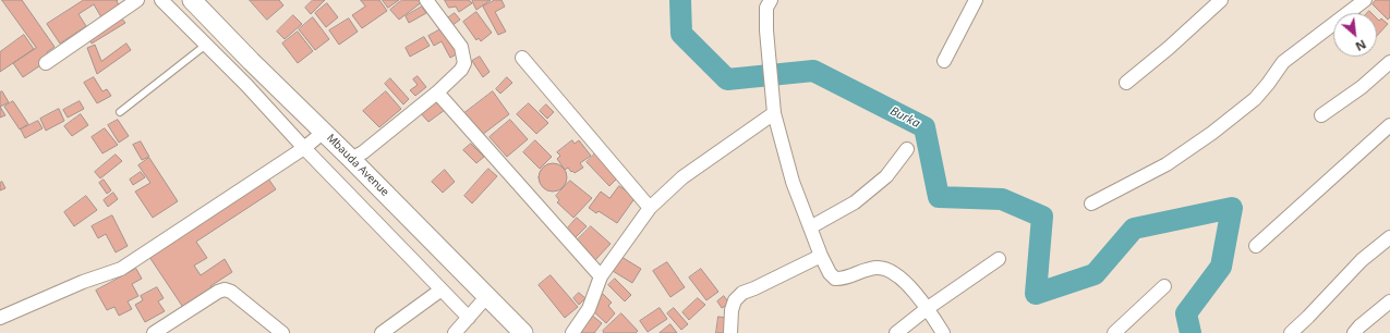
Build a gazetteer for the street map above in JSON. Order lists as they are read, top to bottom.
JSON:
{
  "streets": {
    "street": ["Mbauda Avenue"]
  },
  "water": ["Burka"],
  "north": "bottom right"
}
